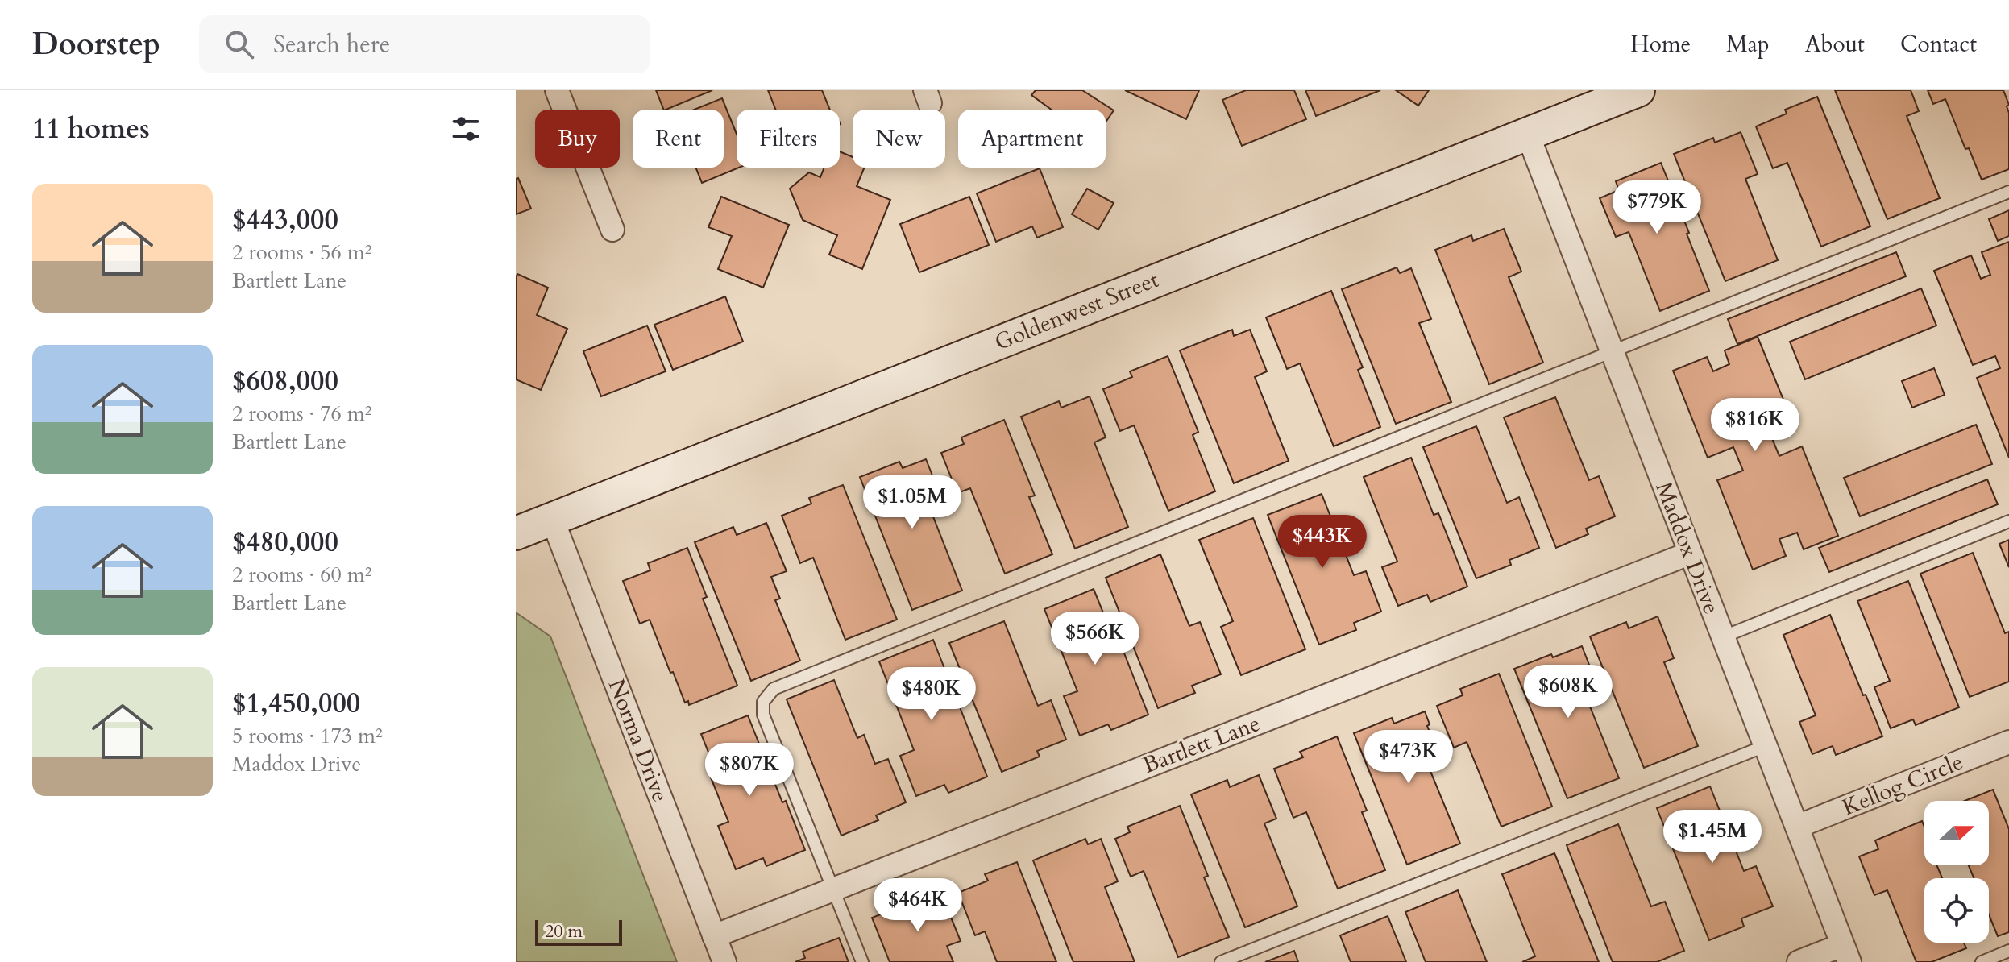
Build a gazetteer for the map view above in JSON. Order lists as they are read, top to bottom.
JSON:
{
  "streets": {
    "main road": ["Goldenwest Street"],
    "street": [
      "Maddox Drive",
      "Norma Drive",
      "Bartlett Lane",
      "Kellog Circle"
    ]
  },
  "crossings": [
    ["Goldenwest Street", "Maddox Drive"],
    ["Goldenwest Street", "Norma Drive"],
    ["Maddox Drive", "Bartlett Lane"],
    ["Maddox Drive", "Kellog Circle"],
    ["Norma Drive", "Bartlett Lane"]
  ],
  "scale_bar": "20 m",
  "north": "right",
  "page": {
    "header": "Doorstep",
    "search": "Search here",
    "nav": [
      "Home",
      "Map",
      "About",
      "Contact"
    ],
    "heading": "11 homes",
    "chip": [
      "Buy",
      "Rent",
      "Filters",
      "New",
      "Apartment"
    ],
    "list": [
      {
        "name": "$443,000",
        "note": "2 rooms · 56 m² · Bartlett Lane"
      },
      {
        "name": "$608,000",
        "note": "2 rooms · 76 m² · Bartlett Lane"
      },
      {
        "name": "$480,000",
        "note": "2 rooms · 60 m² · Bartlett Lane"
      },
      {
        "name": "$1,450,000",
        "note": "5 rooms · 173 m² · Maddox Drive"
      }
    ],
    "price": [
      "$779K",
      "$816K",
      "$1.05M",
      "$443K",
      "$566K",
      "$608K",
      "$480K",
      "$473K",
      "$807K",
      "$1.45M",
      "$464K"
    ],
    "scale": "20 m"
  }
}
